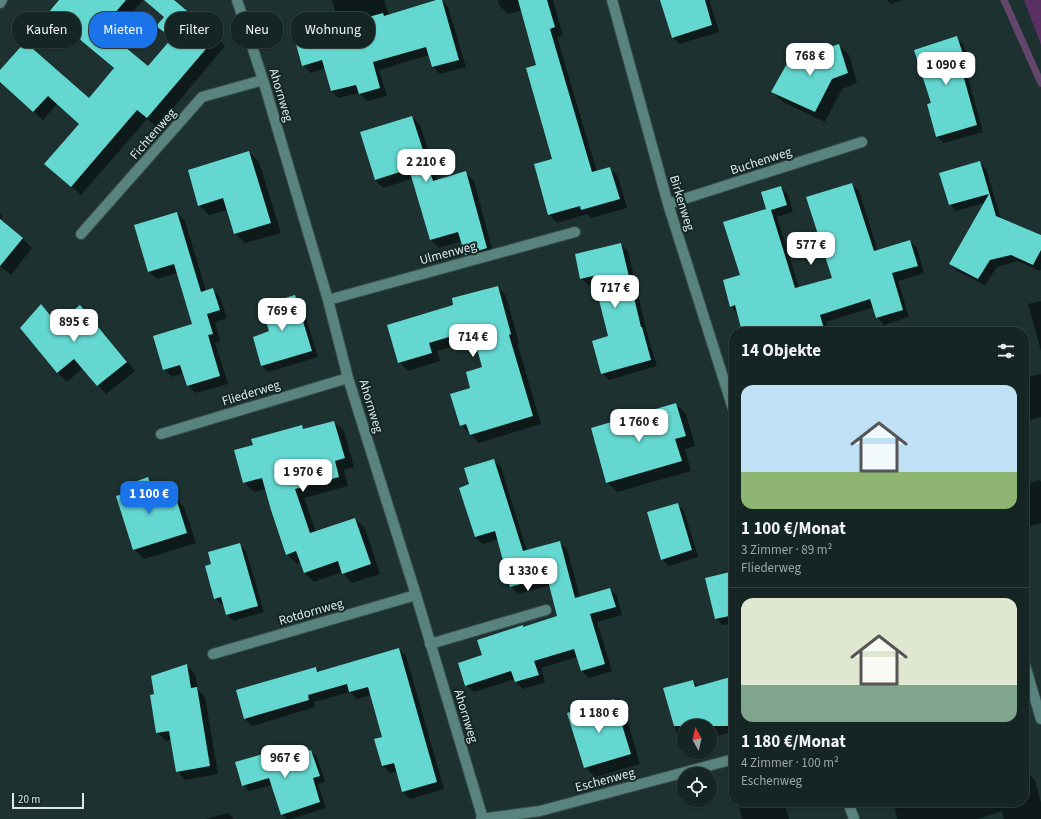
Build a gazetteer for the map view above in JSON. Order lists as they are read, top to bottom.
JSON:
{
  "streets": {
    "street": [
      "Ahornweg",
      "Fichtenweg",
      "Buchenweg",
      "Birkenweg",
      "Ulmenweg",
      "Fliederweg",
      "Rotdornweg",
      "Eschenweg"
    ]
  },
  "crossings": [
    ["Ahornweg", "Fichtenweg"],
    ["Ahornweg", "Ulmenweg"],
    ["Ahornweg", "Fliederweg"],
    ["Ahornweg", "Rotdornweg"],
    ["Ahornweg", "Eschenweg"],
    ["Buchenweg", "Birkenweg"]
  ],
  "scale_bar": "20 m",
  "north": "top",
  "page": {
    "chip": [
      "Kaufen",
      "Mieten",
      "Filter",
      "Neu",
      "Wohnung"
    ],
    "price": [
      "768 €",
      "1 090 €",
      "2 210 €",
      "577 €",
      "717 €",
      "769 €",
      "895 €",
      "714 €",
      "1 760 €",
      "1 970 €",
      "1 100 €",
      "1 330 €",
      "1 180 €",
      "967 €"
    ],
    "heading": "14 Objekte",
    "list": [
      {
        "name": "1 100 €/Monat",
        "note": "3 Zimmer · 89 m² · Fliederweg"
      },
      {
        "name": "1 180 €/Monat",
        "note": "4 Zimmer · 100 m² · Eschenweg"
      }
    ],
    "scale": "20 m"
  }
}
